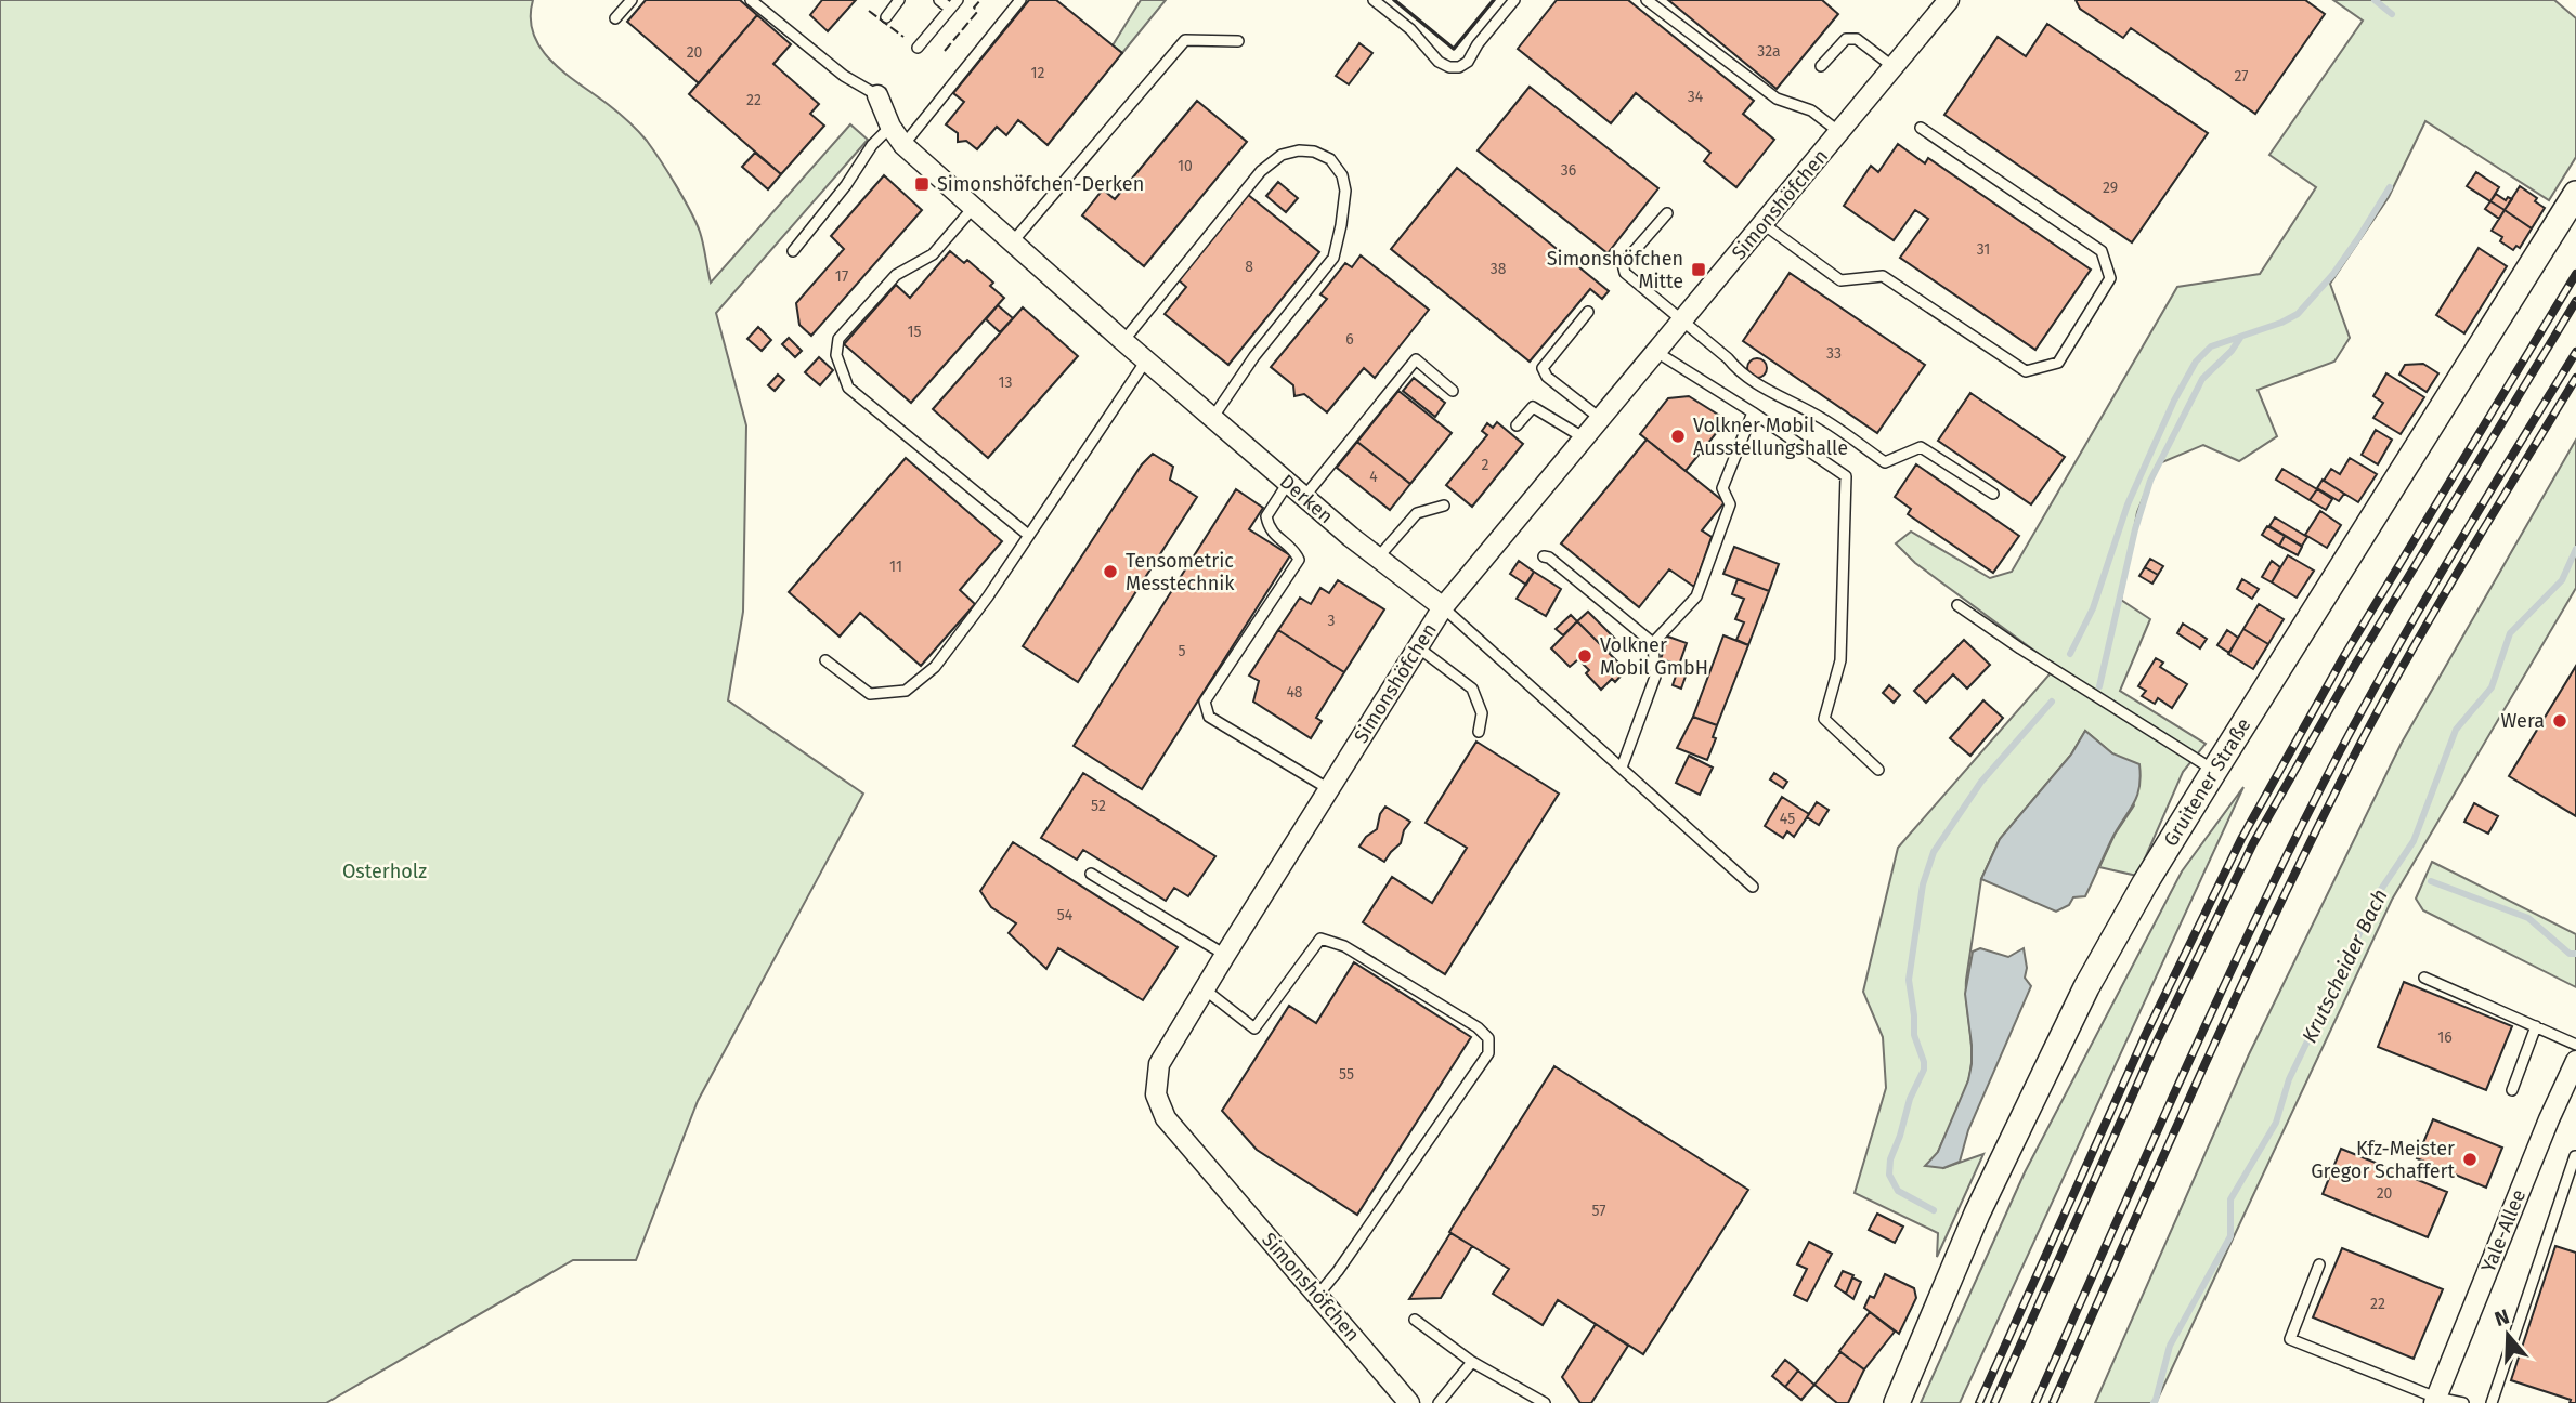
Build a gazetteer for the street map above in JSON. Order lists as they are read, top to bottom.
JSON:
{
  "streets": {
    "street": [
      "Simonshöfchen",
      "Derken",
      "Gruitener Straße",
      "Yale-Allee"
    ]
  },
  "crossings": [
    ["Simonshöfchen", "Derken"]
  ],
  "water": ["Krutscheider Bach"],
  "parks": ["Osterholz"],
  "places": {
    "transit": ["Simonshöfchen-Derken", "Simonshöfchen Mitte"],
    "other": [
      "Volkner Mobil Ausstellungshalle",
      "Tensometric Messtechnik",
      "Volkner Mobil GmbH",
      "Wera",
      "Kfz-Meister Gregor Schaffert"
    ]
  },
  "house_numbers": [
    "32a",
    "20",
    "12",
    "27",
    "34",
    "22",
    "10",
    "36",
    "29",
    "31",
    "8",
    "38",
    "17",
    "15",
    "6",
    "33",
    "13",
    "2",
    "4",
    "11",
    "3",
    "5",
    "48",
    "52",
    "45",
    "54",
    "16",
    "55",
    "20",
    "57",
    "22"
  ],
  "north": "top"
}
